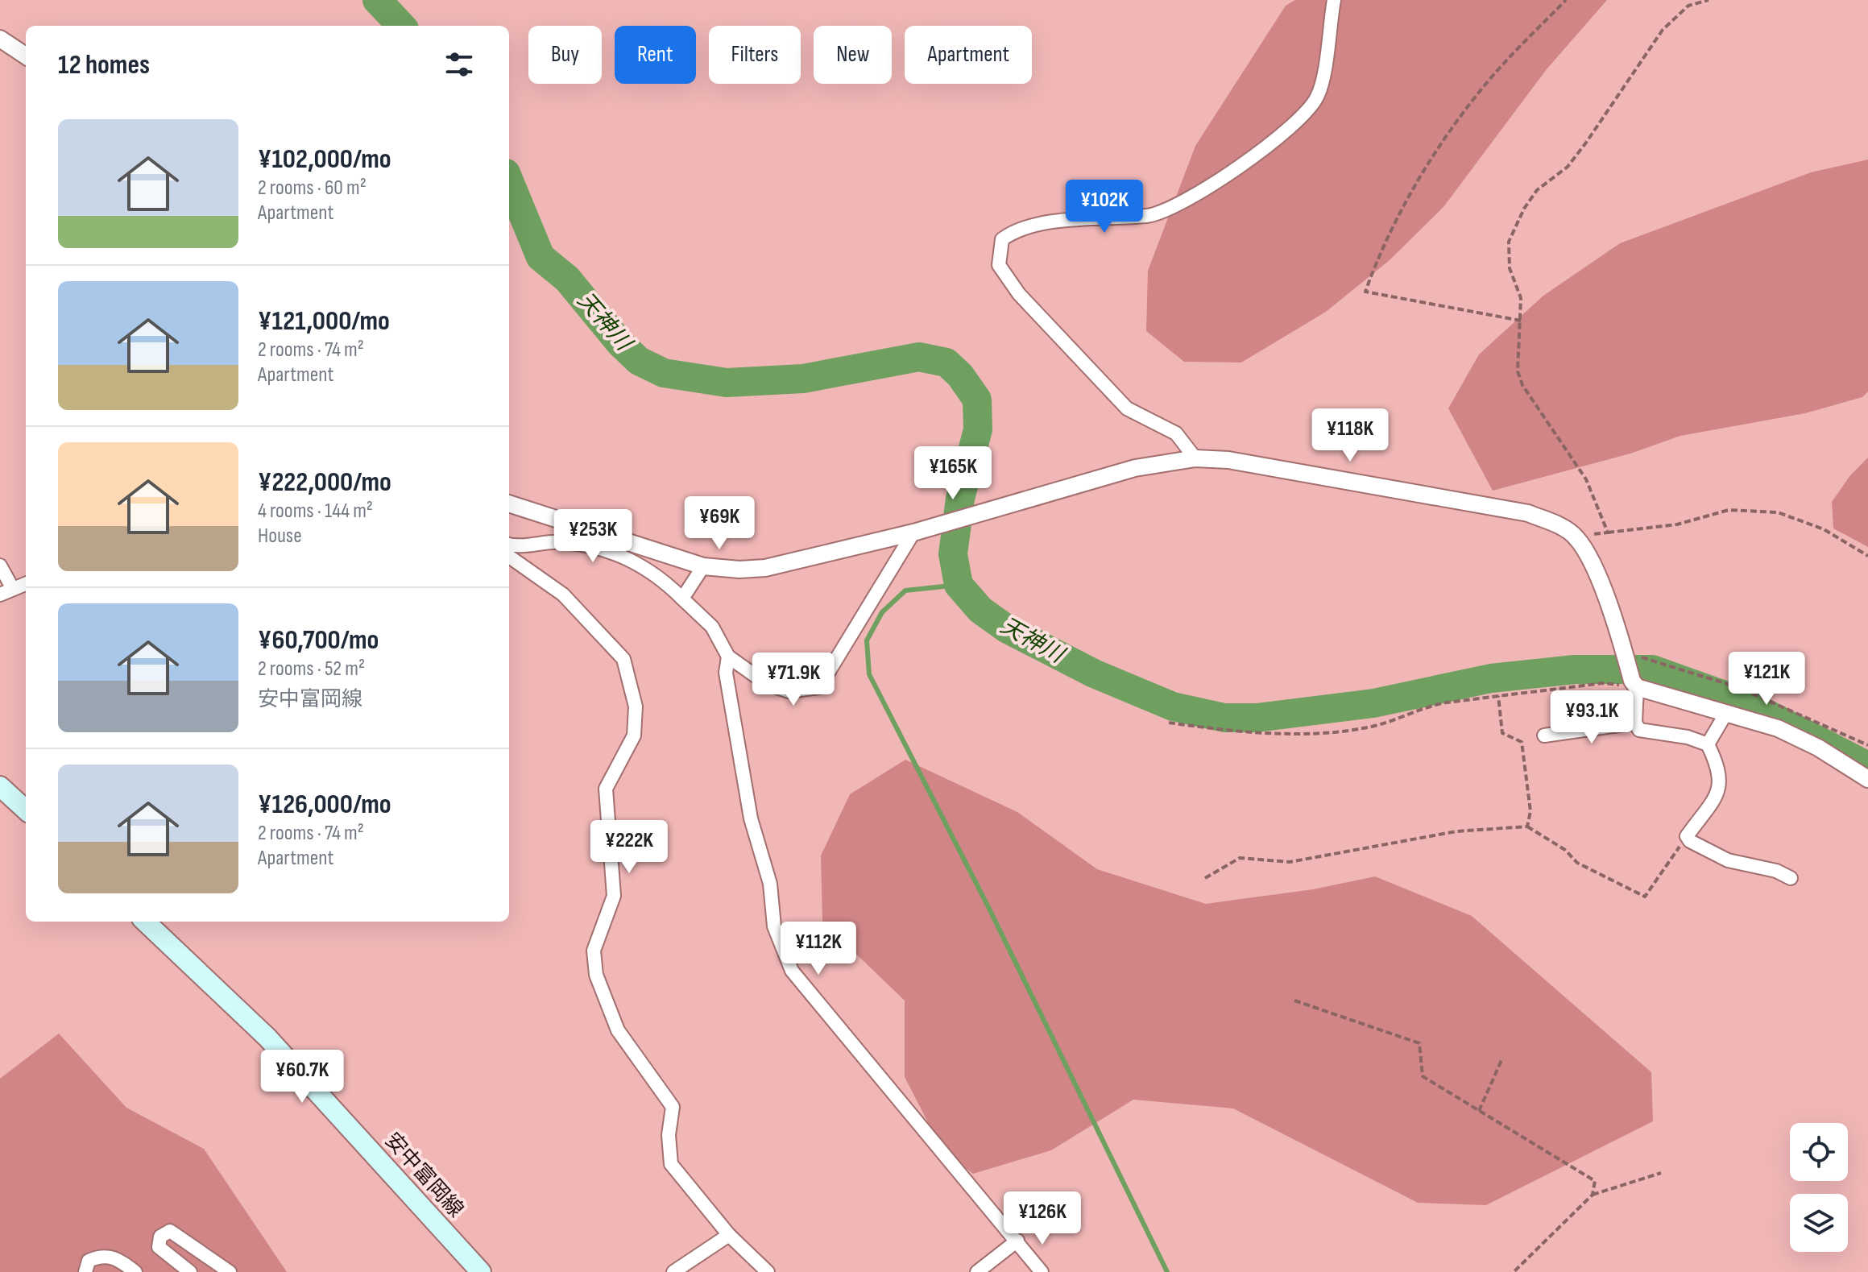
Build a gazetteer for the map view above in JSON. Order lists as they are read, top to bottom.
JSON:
{
  "streets": {
    "main road": ["安中富岡線"]
  },
  "water": ["天神川"],
  "page": {
    "chip": [
      "Buy",
      "Rent",
      "Filters",
      "New",
      "Apartment"
    ],
    "heading": "12 homes",
    "list": [
      {
        "name": "¥102,000/mo",
        "note": "2 rooms · 60 m² · Apartment"
      },
      {
        "name": "¥121,000/mo",
        "note": "2 rooms · 74 m² · Apartment"
      },
      {
        "name": "¥222,000/mo",
        "note": "4 rooms · 144 m² · House"
      },
      {
        "name": "¥60,700/mo",
        "note": "2 rooms · 52 m² · 安中富岡線"
      },
      {
        "name": "¥126,000/mo",
        "note": "2 rooms · 74 m² · Apartment"
      }
    ],
    "price": [
      "¥102K",
      "¥118K",
      "¥165K",
      "¥69K",
      "¥253K",
      "¥121K",
      "¥71.9K",
      "¥93.1K",
      "¥222K",
      "¥112K",
      "¥60.7K",
      "¥126K"
    ]
  }
}
